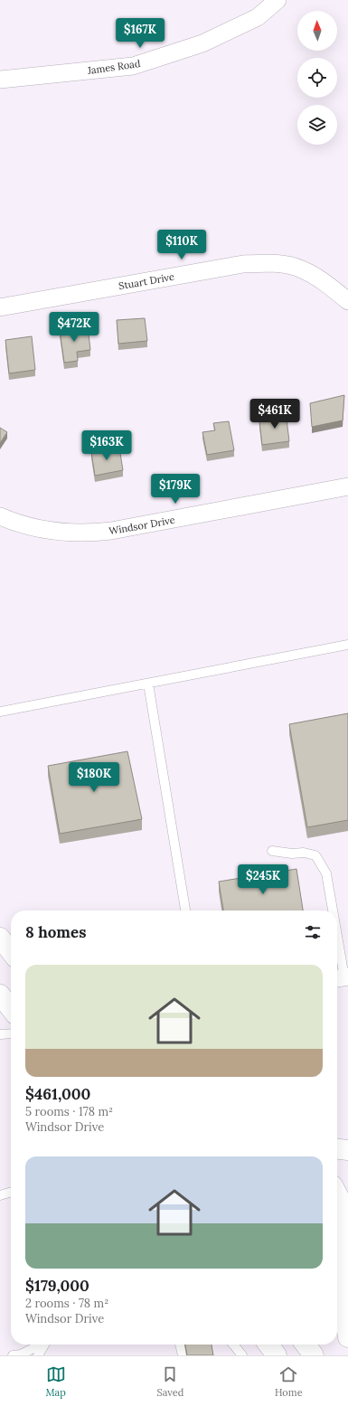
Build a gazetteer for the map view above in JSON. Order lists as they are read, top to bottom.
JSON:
{
  "streets": {
    "street": ["James Road", "Stuart Drive", "Windsor Drive"]
  },
  "north": "top",
  "page": {
    "price": [
      "$167K",
      "$110K",
      "$472K",
      "$461K",
      "$163K",
      "$179K",
      "$180K",
      "$245K"
    ],
    "heading": "8 homes",
    "list": [
      {
        "name": "$461,000",
        "note": "5 rooms · 178 m² · Windsor Drive"
      },
      {
        "name": "$179,000",
        "note": "2 rooms · 78 m² · Windsor Drive"
      }
    ],
    "tabs": ["Map", "Saved", "Home"]
  }
}
